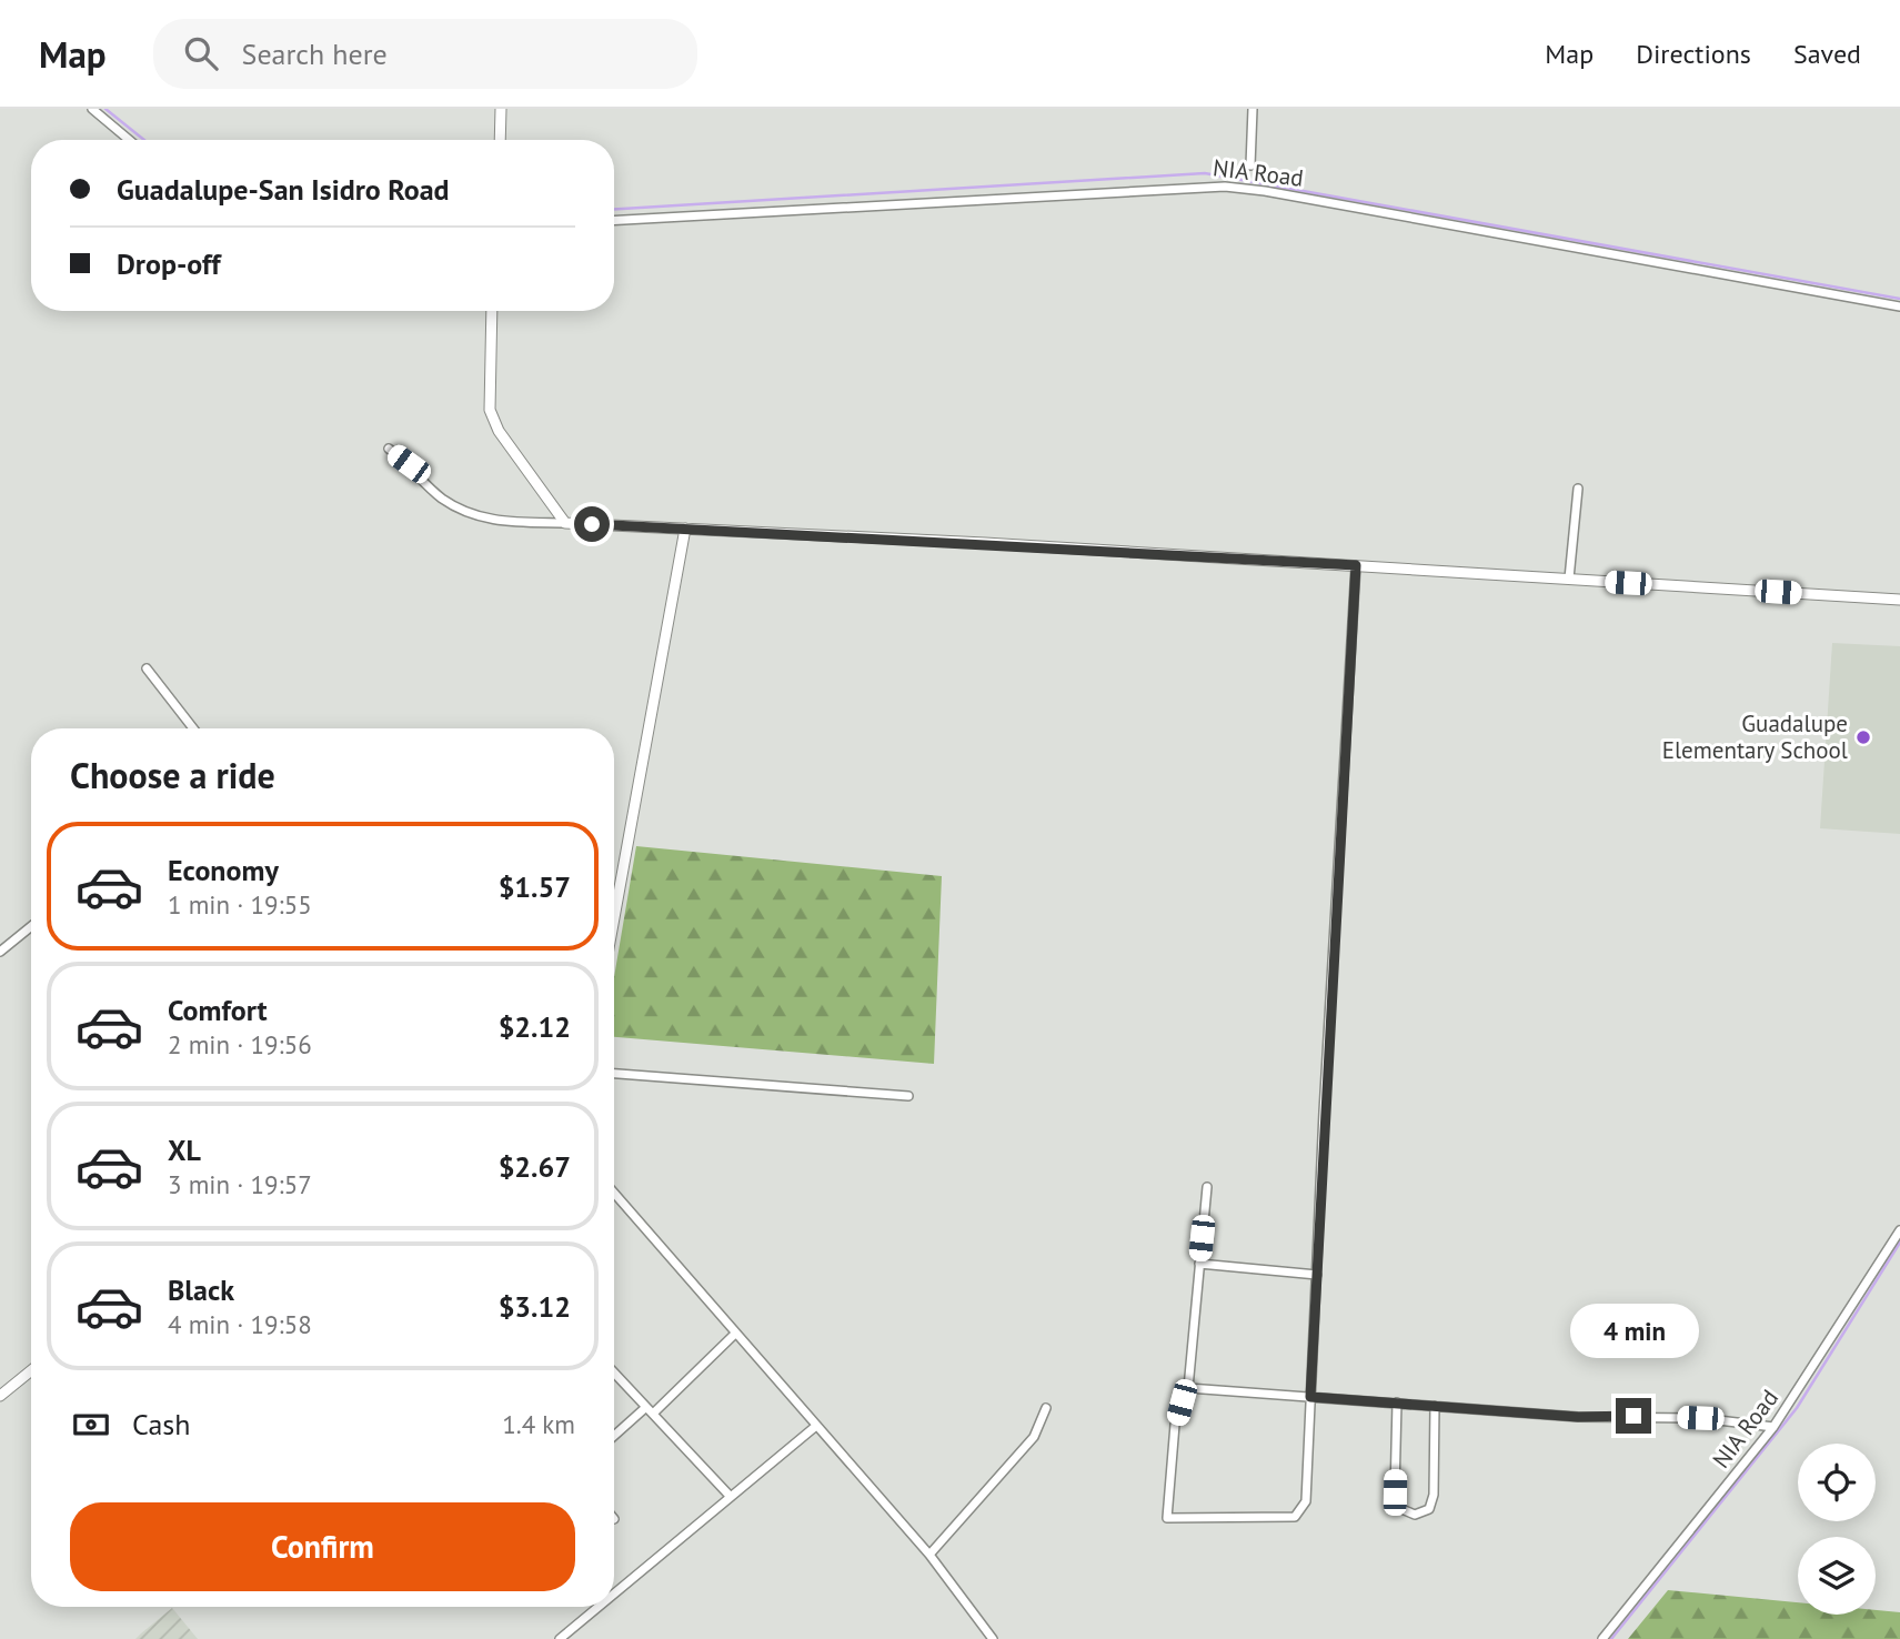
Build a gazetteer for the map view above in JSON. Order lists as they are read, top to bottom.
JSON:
{
  "streets": {
    "street": ["NIA Road"]
  },
  "places": ["Guadalupe Elementary School"],
  "page": {
    "header": "Map",
    "search": "Search here",
    "nav": ["Map", "Directions", "Saved"],
    "banner": ["Guadalupe-San Isidro Road", "Drop-off"],
    "heading": "Choose a ride",
    "list": [
      {
        "name": "Economy",
        "note": "1 min · 19:55",
        "value": "$1.57"
      },
      {
        "name": "Comfort",
        "note": "2 min · 19:56",
        "value": "$2.12"
      },
      {
        "name": "XL",
        "note": "3 min · 19:57",
        "value": "$2.67"
      },
      {
        "name": "Black",
        "note": "4 min · 19:58",
        "value": "$3.12"
      }
    ],
    "bubble": "4 min",
    "pay": ["Cash", "1.4 km"],
    "buttons": "Confirm"
  }
}
